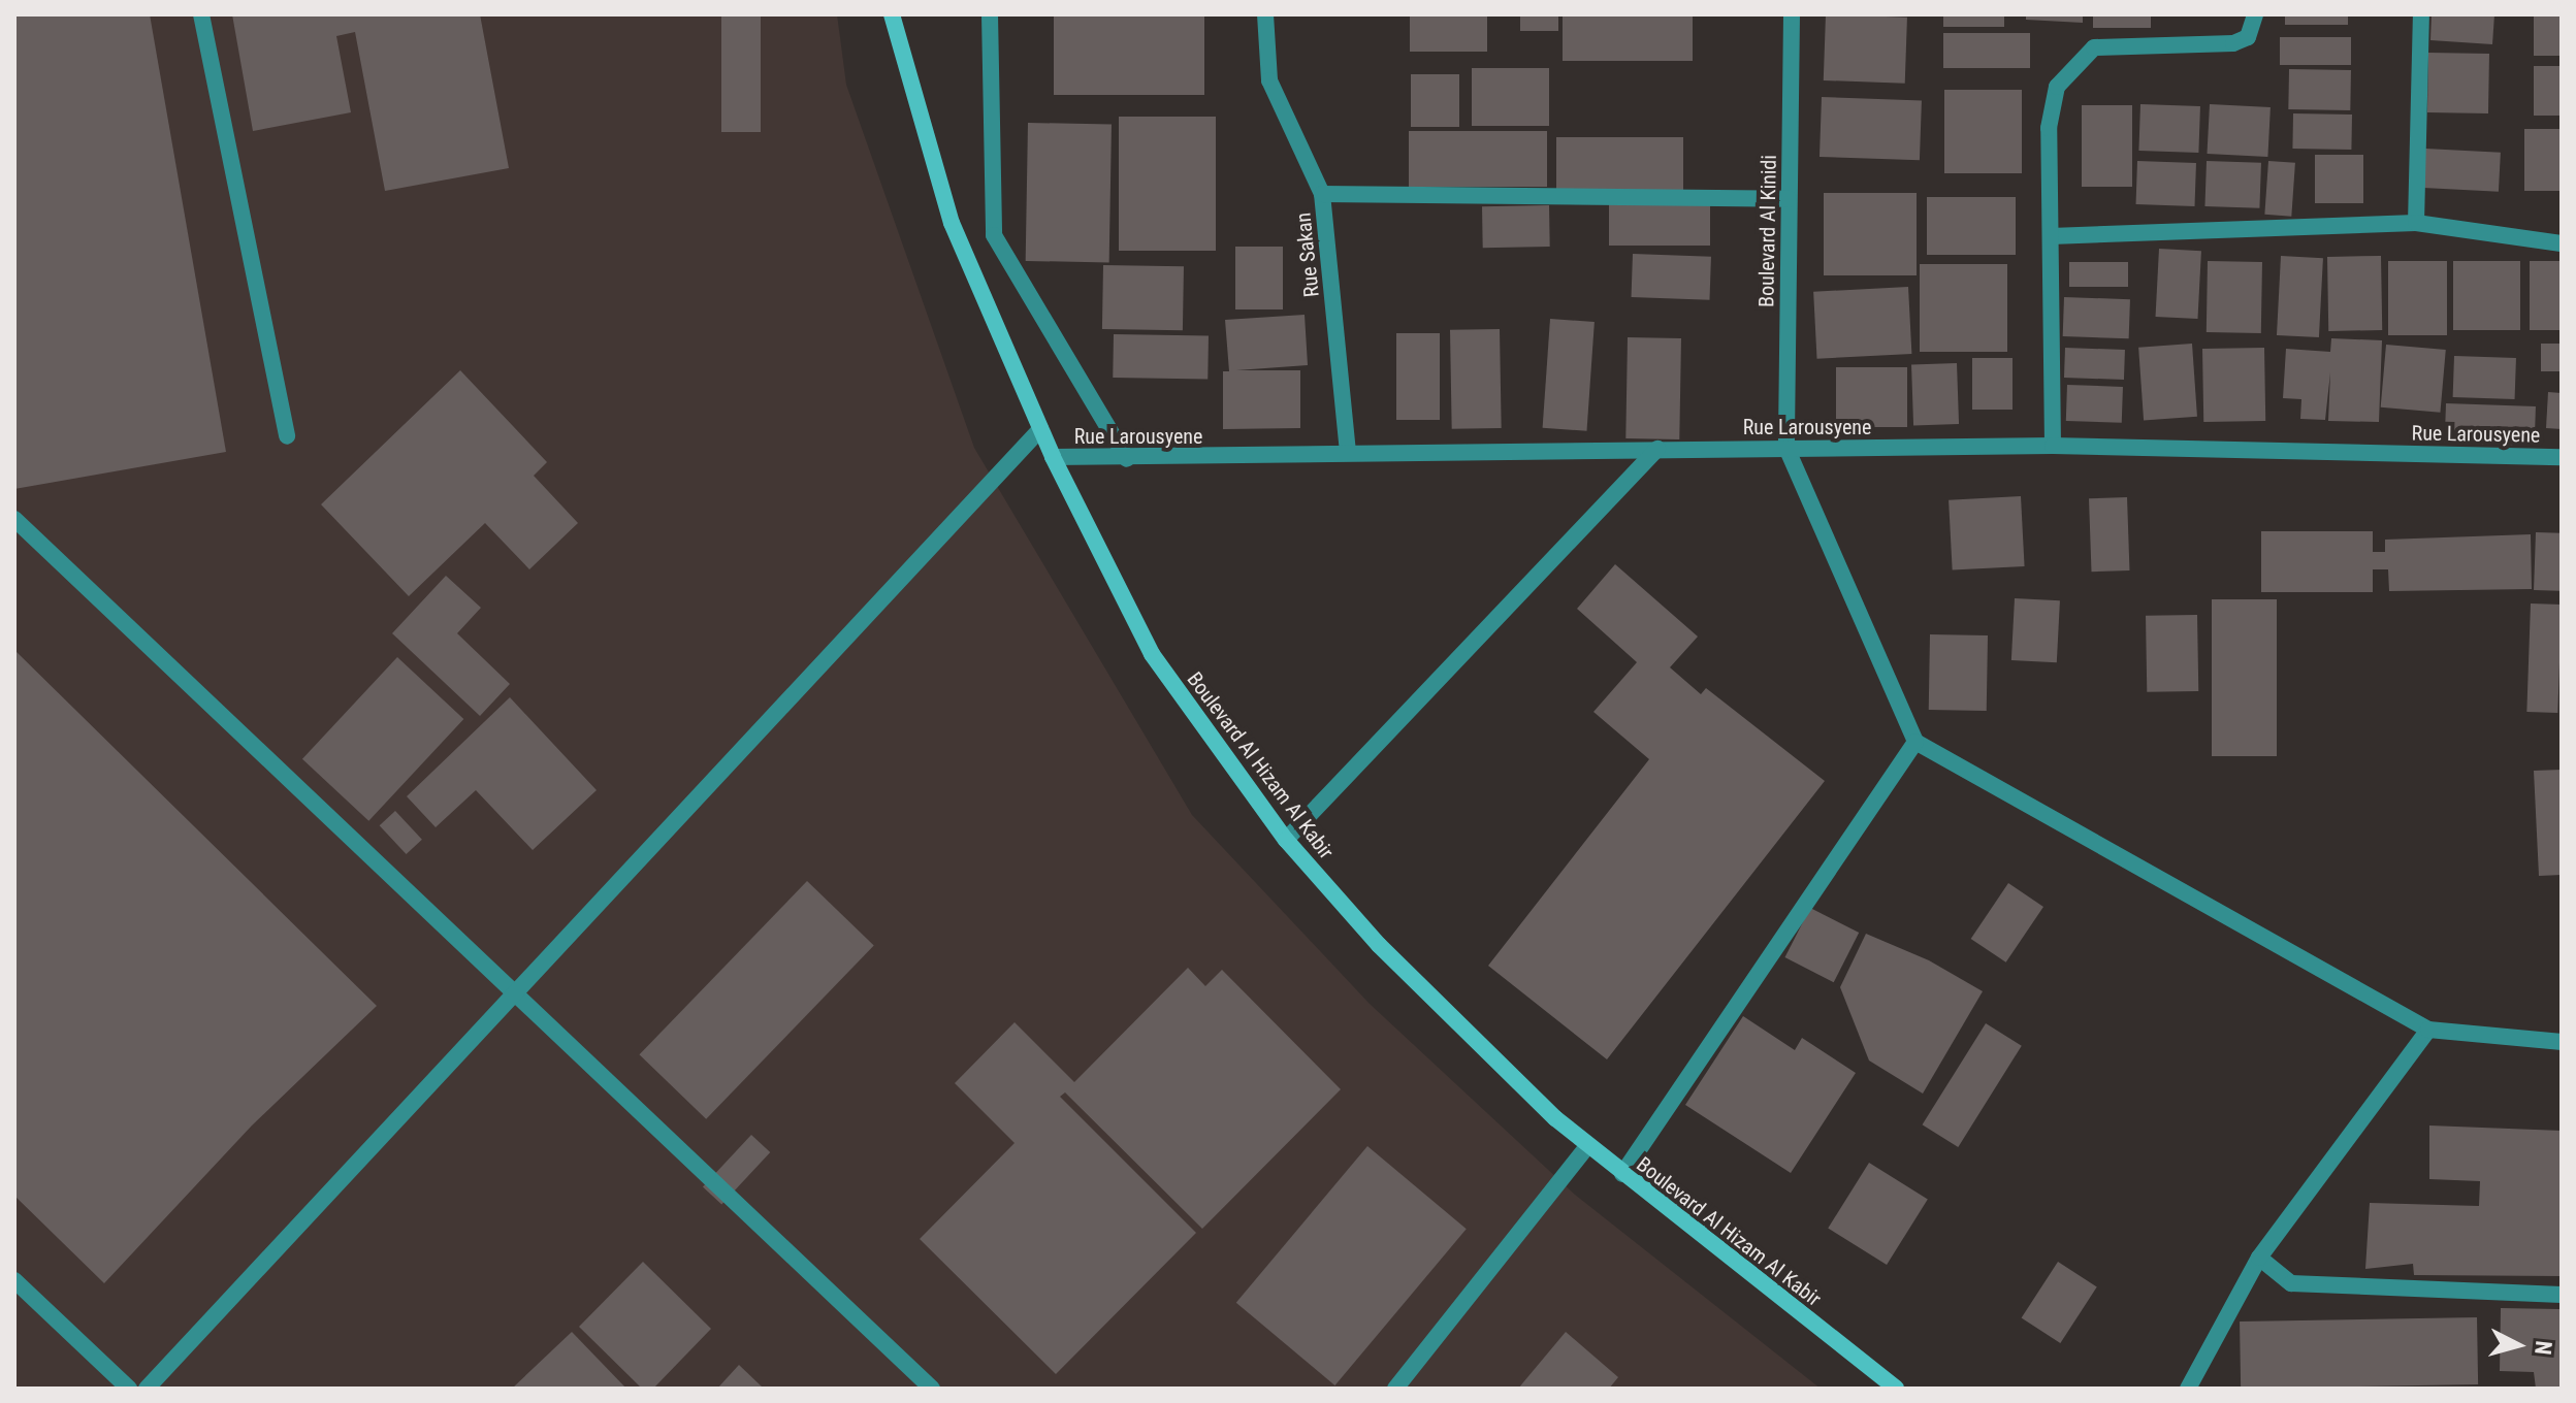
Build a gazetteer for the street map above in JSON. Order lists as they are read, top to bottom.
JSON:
{
  "streets": {
    "main road": ["Boulevard Al Hizam Al Kabir"],
    "street": ["Boulevard Al Kinidi", "Rue Sakan", "Rue Larousyene"]
  },
  "crossings": [
    ["Boulevard Al Kinidi", "Rue Larousyene"],
    ["Rue Sakan", "Rue Larousyene"],
    ["Rue Larousyene", "Boulevard Al Hizam Al Kabir"]
  ],
  "north": "right"
}
